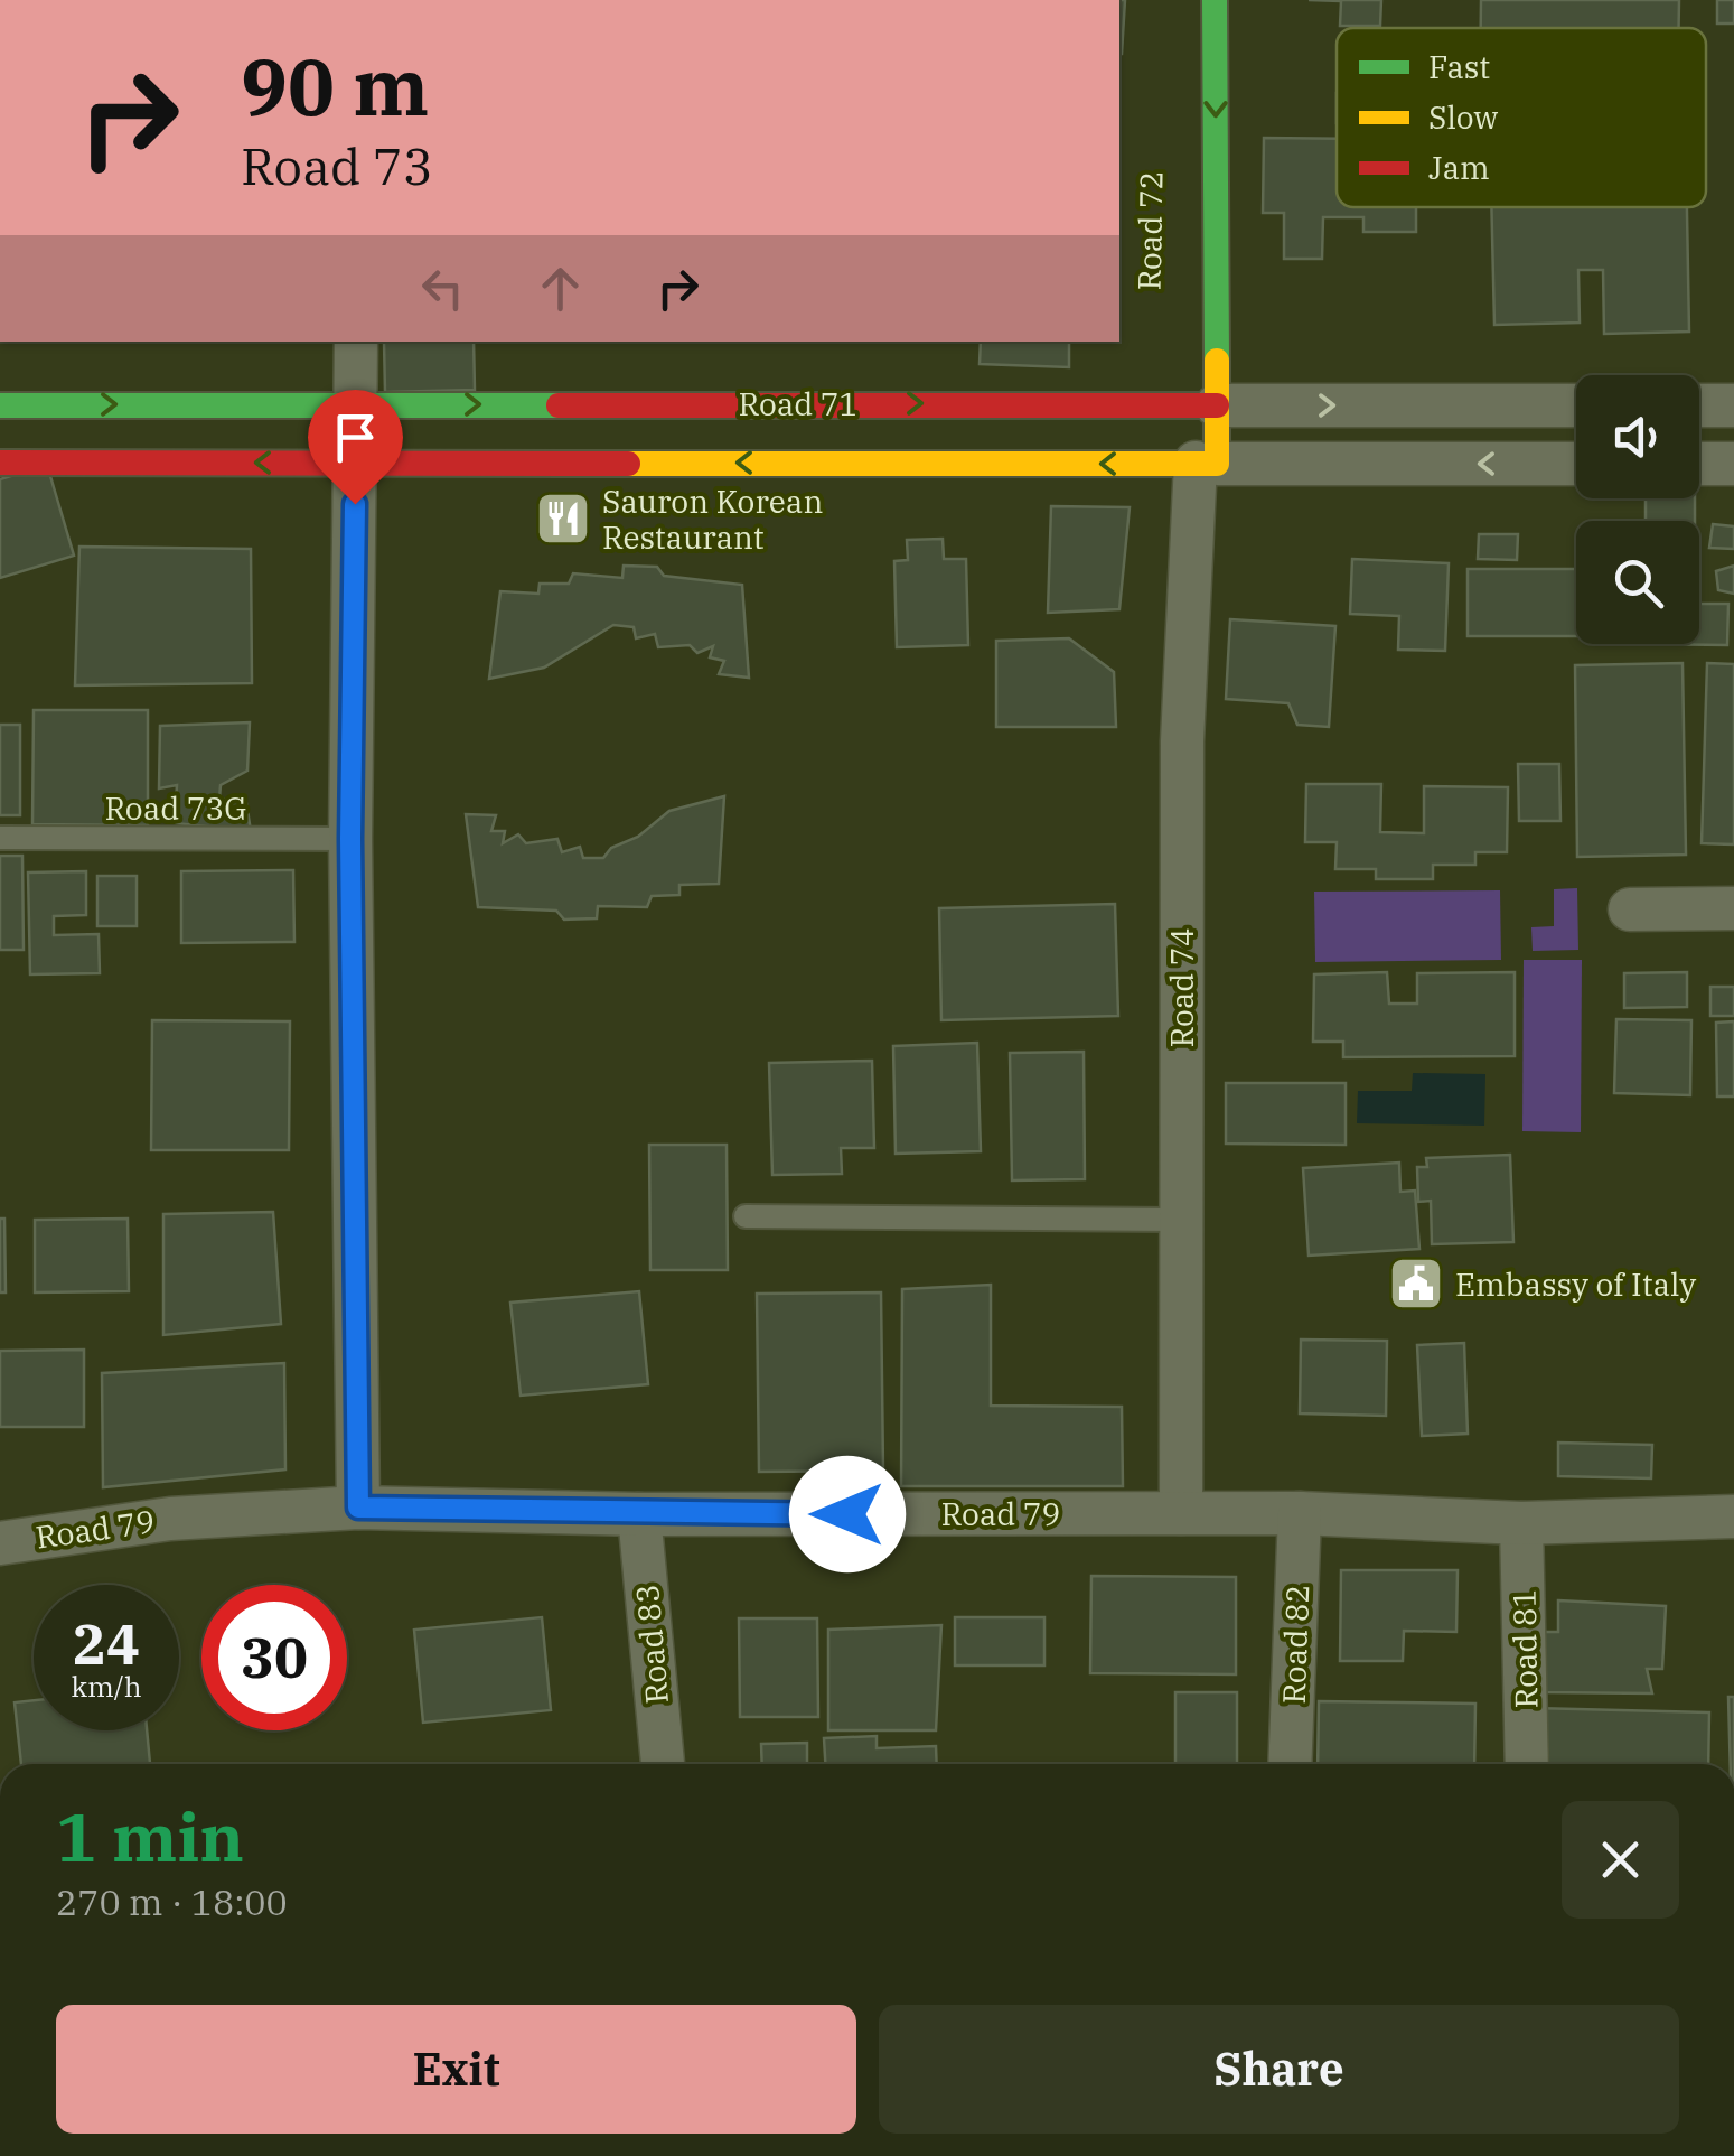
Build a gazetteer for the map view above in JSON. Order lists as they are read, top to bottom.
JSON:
{
  "streets": {
    "street": [
      "Road 71",
      "Road 74",
      "Road 79",
      "Road 83",
      "Road 82",
      "Road 81"
    ],
    "lane": ["Road 73G"]
  },
  "crossings": [
    ["Road 71", "Road 74"],
    ["Road 74", "Road 79"],
    ["Road 79", "Road 83"],
    ["Road 79", "Road 82"],
    ["Road 79", "Road 81"]
  ],
  "places": {
    "restaurant": ["Sauron Korean Restaurant"],
    "public building": ["Embassy of Italy"]
  },
  "legend": ["Fast", "Slow", "Jam"],
  "page": {
    "turn": ["90 m", "Road 73"],
    "speed": "24 km/h",
    "limit": "30",
    "heading": ["1 min", "270 m · 18:00"],
    "buttons": ["Exit", "Share"]
  }
}
